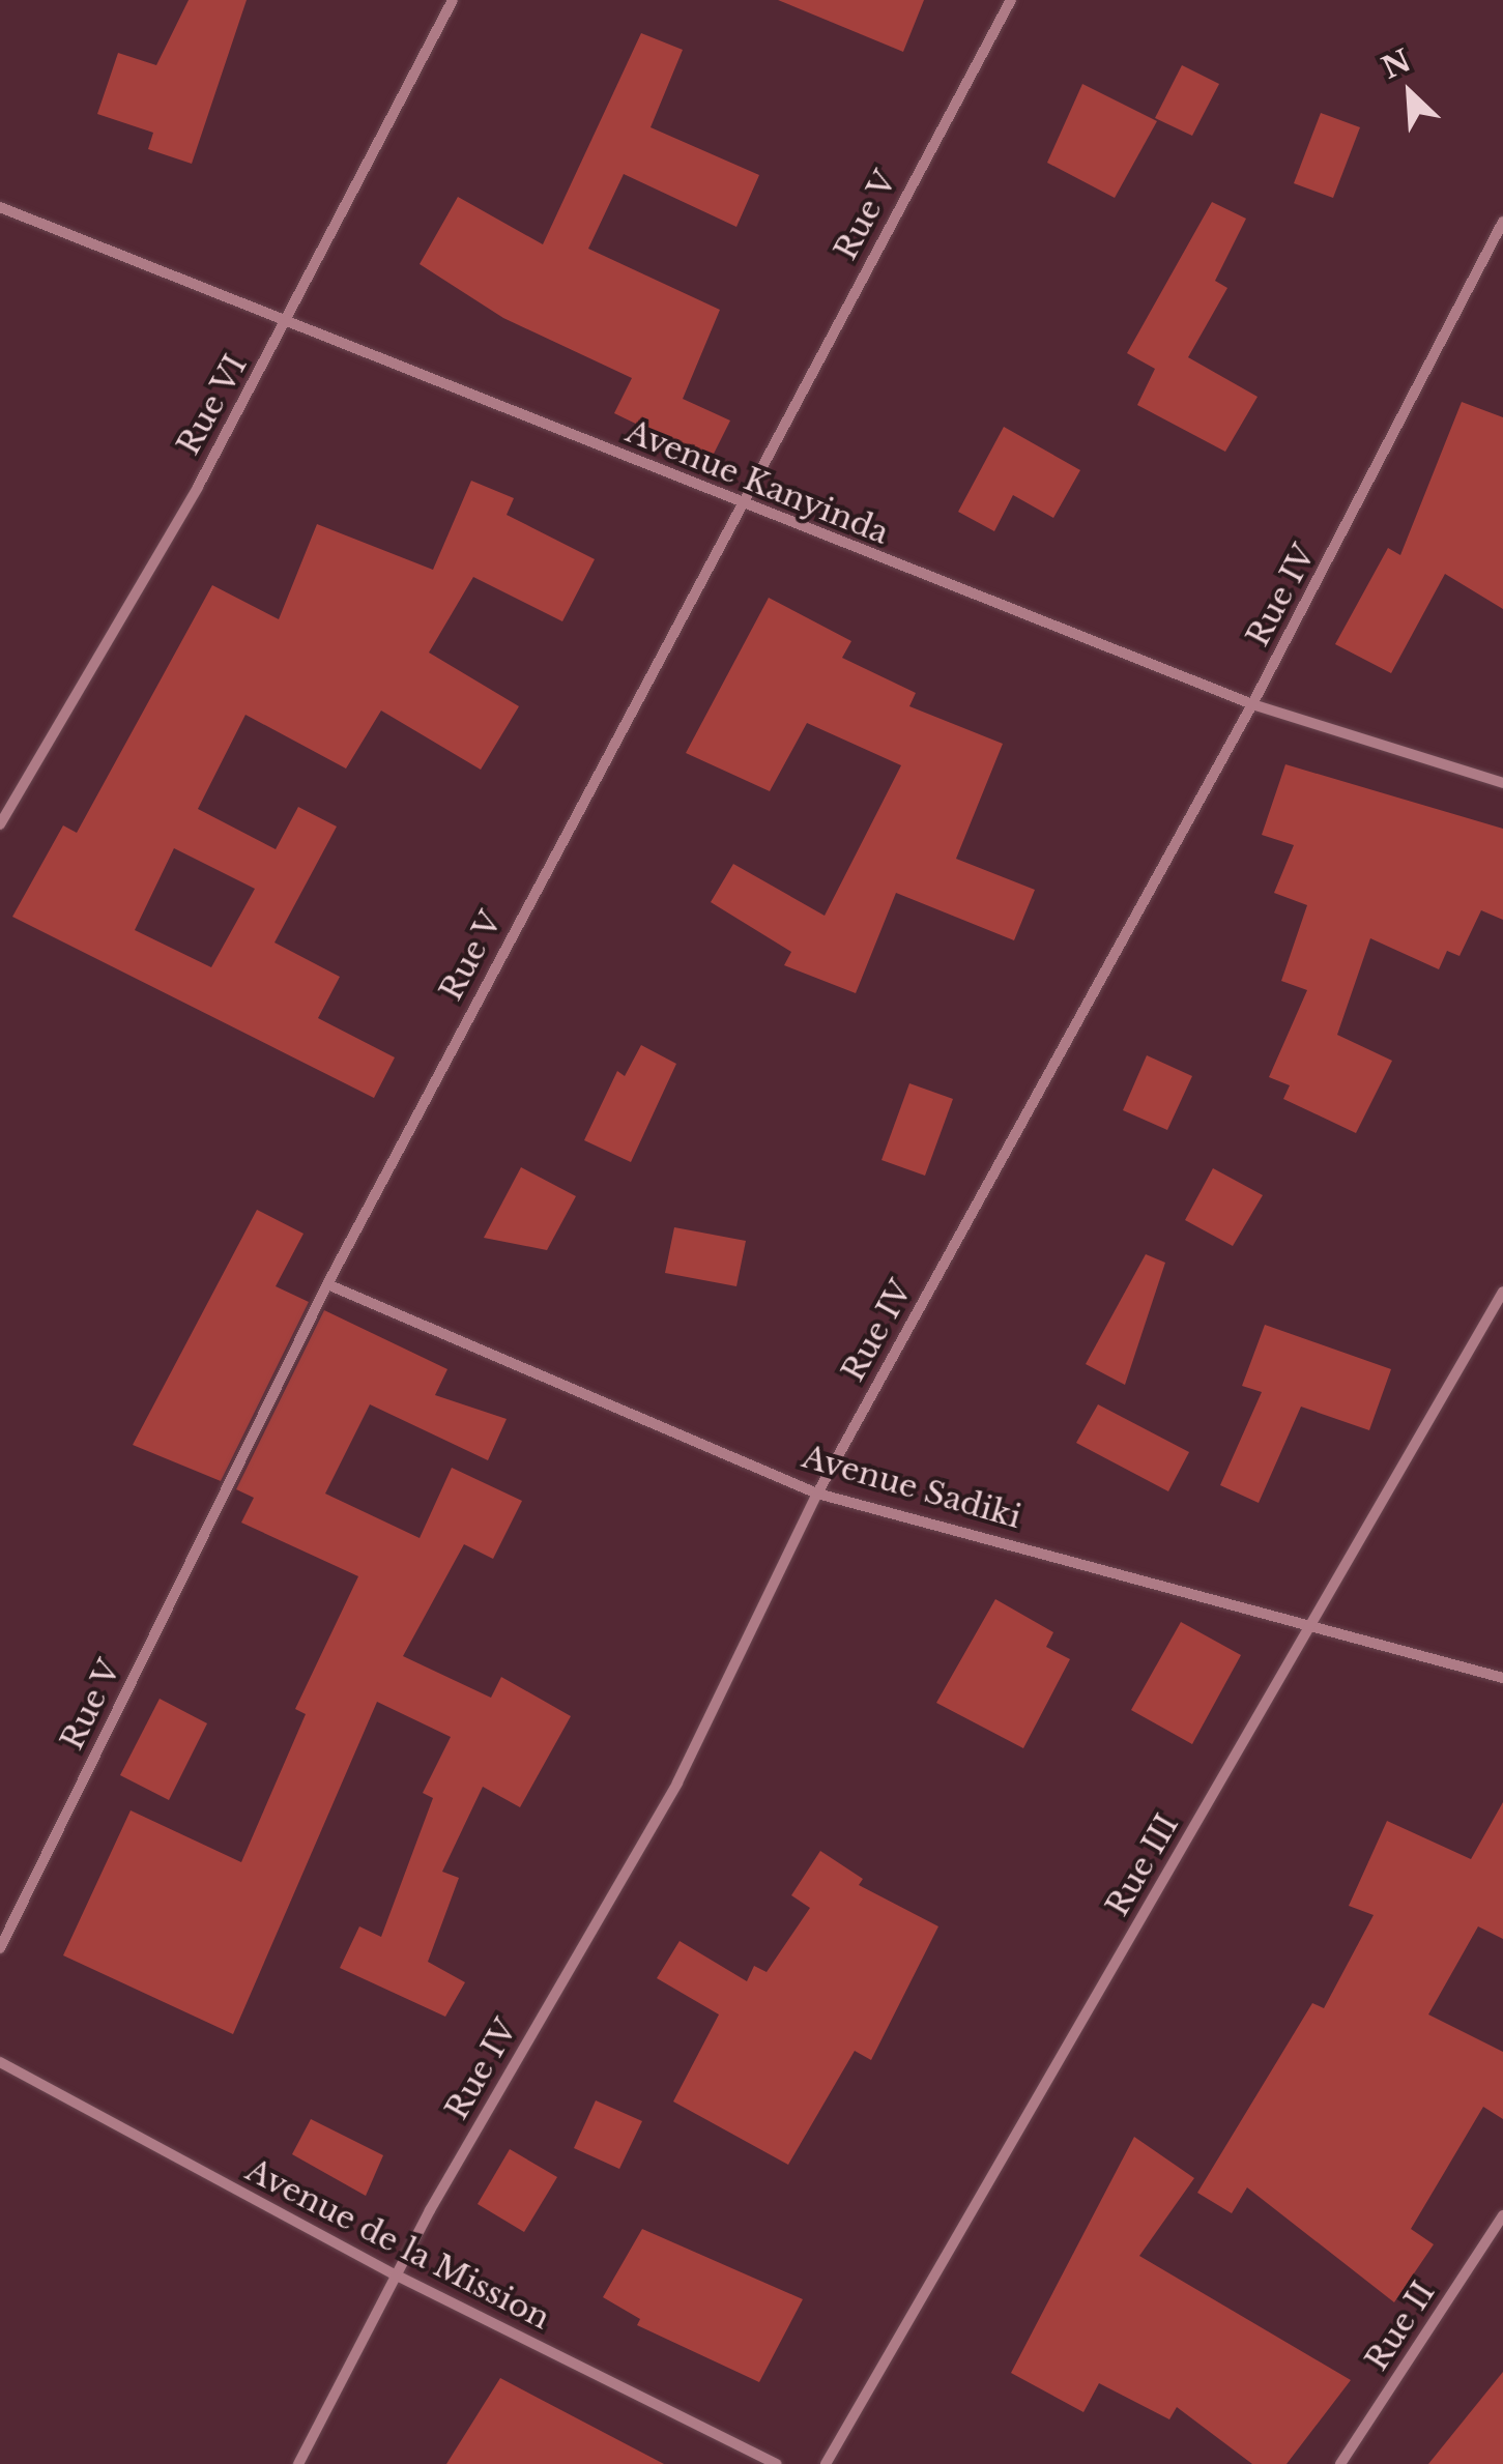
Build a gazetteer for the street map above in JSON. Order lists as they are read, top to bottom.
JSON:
{
  "streets": {
    "street": [
      "Rue V",
      "Rue VI",
      "Avenue Kanyinda",
      "Rue IV",
      "Avenue Sadiki",
      "Rue III",
      "Avenue de la Mission",
      "Rue II"
    ]
  },
  "crossings": [
    ["Rue V", "Avenue Kanyinda"],
    ["Rue V", "Avenue Sadiki"],
    ["Rue VI", "Avenue Kanyinda"],
    ["Avenue Kanyinda", "Rue IV"],
    ["Rue IV", "Avenue Sadiki"],
    ["Rue IV", "Avenue de la Mission"],
    ["Avenue Sadiki", "Rue III"]
  ],
  "north": "top left"
}
